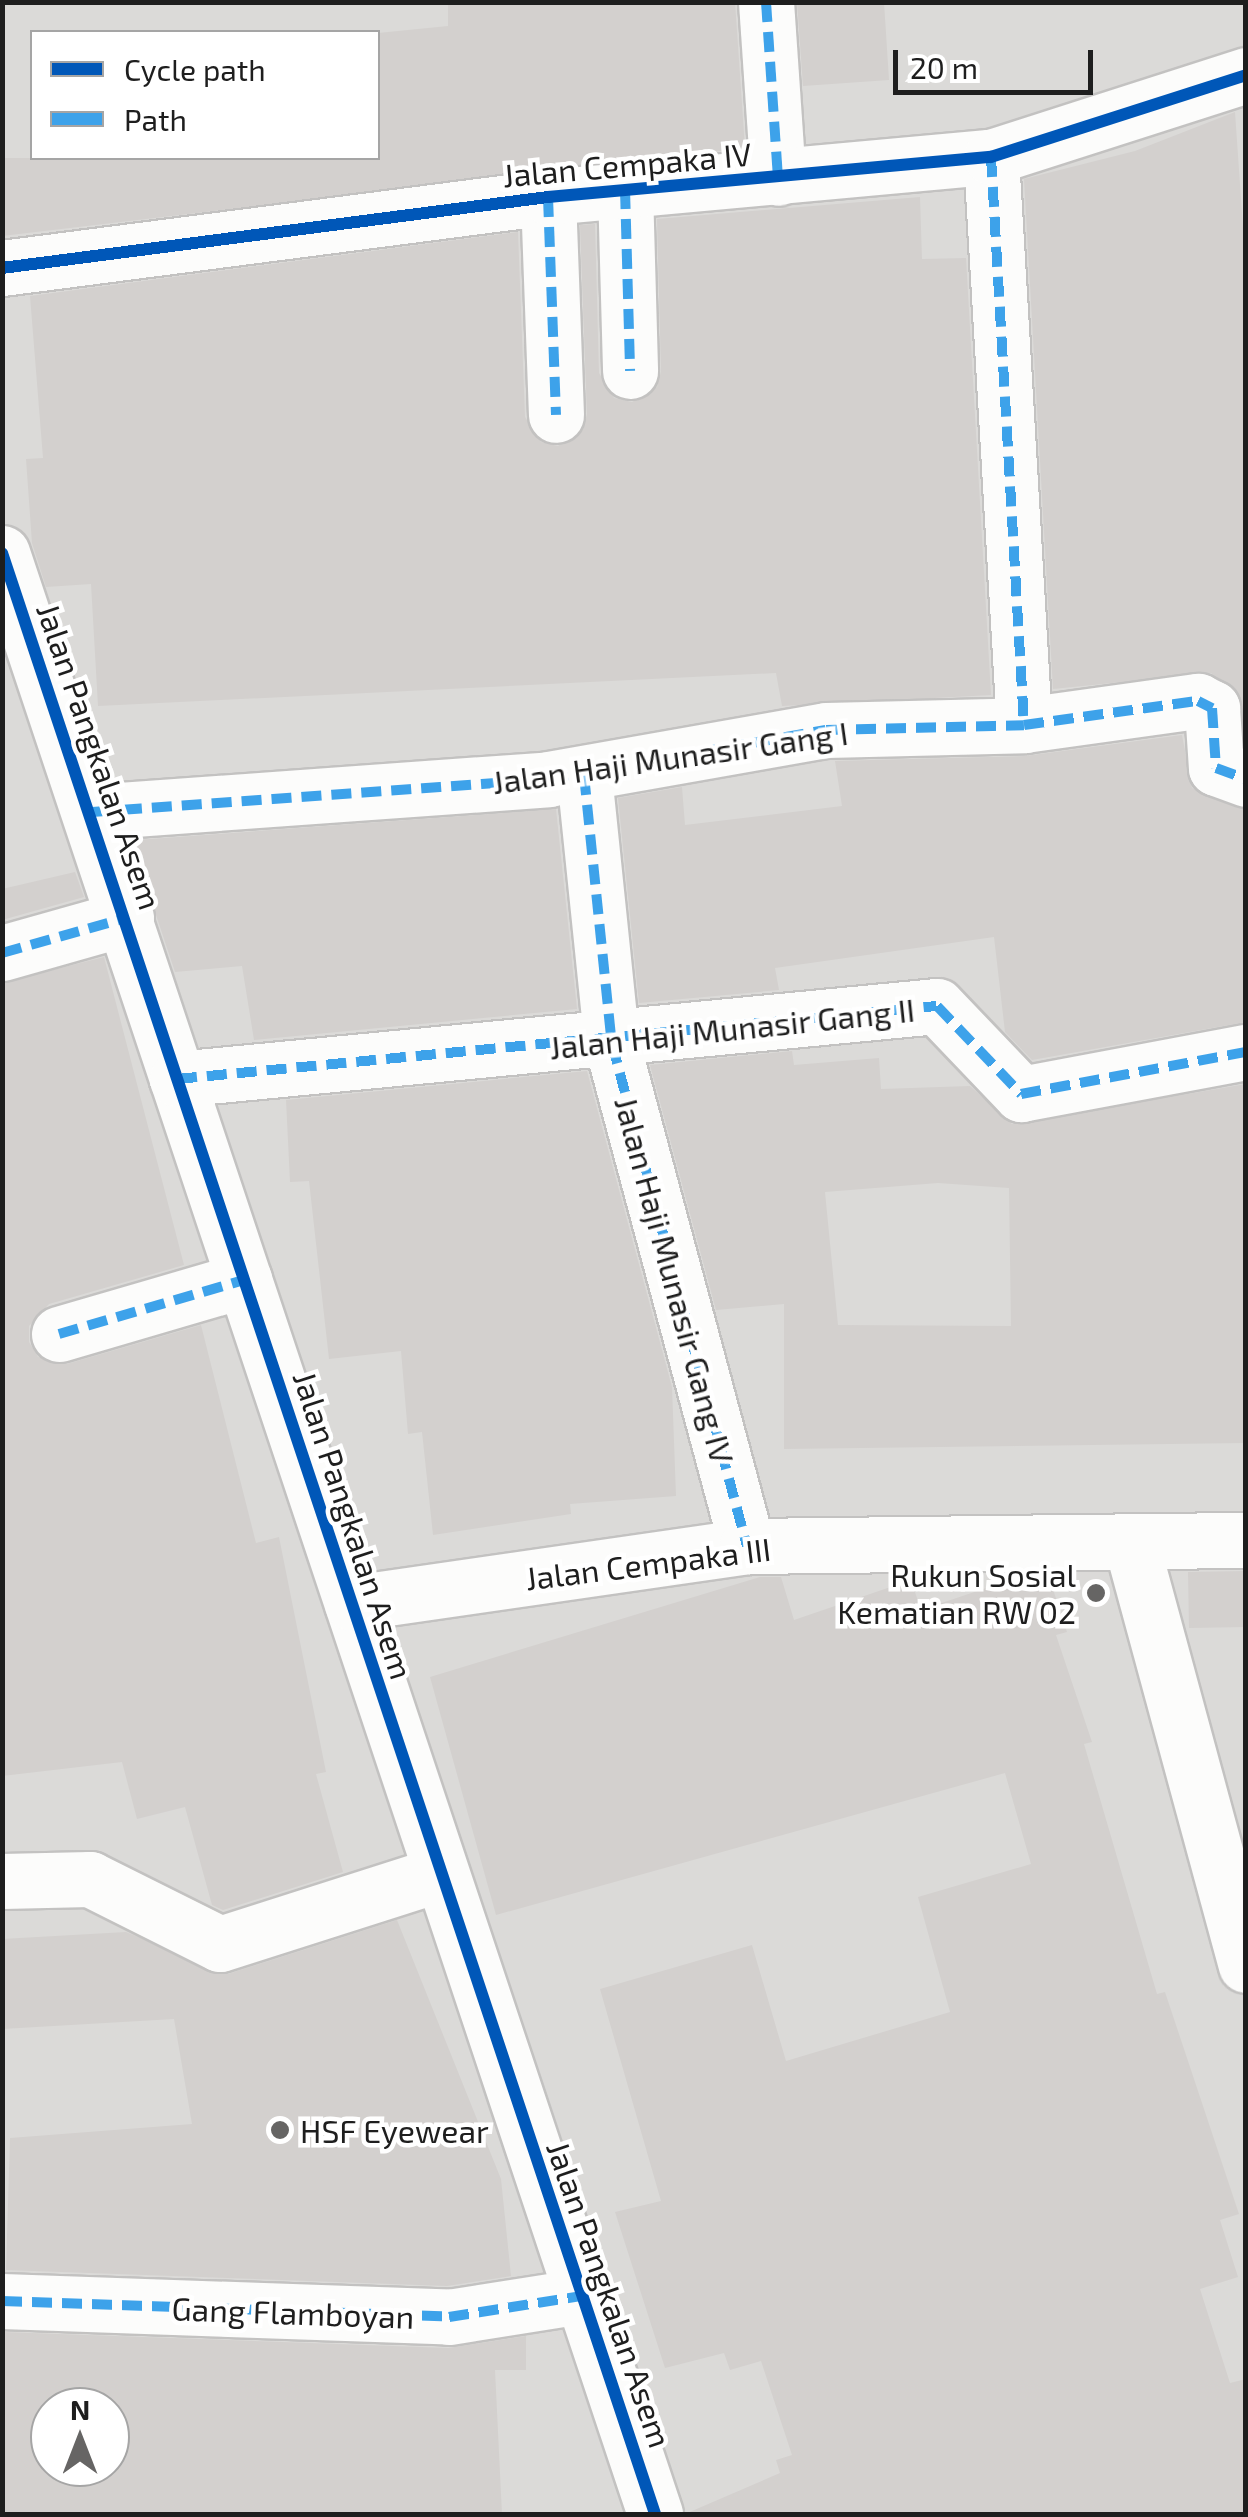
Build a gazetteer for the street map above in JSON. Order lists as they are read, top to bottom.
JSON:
{
  "streets": {
    "street": [
      "Jalan Cempaka IV",
      "Jalan Pangkalan Asem",
      "Jalan Haji Munasir Gang I",
      "Jalan Haji Munasir Gang II",
      "Jalan Haji Munasir Gang IV",
      "Jalan Cempaka III",
      "Gang Flamboyan"
    ]
  },
  "crossings": [
    ["Jalan Pangkalan Asem", "Jalan Haji Munasir Gang I"],
    ["Jalan Pangkalan Asem", "Jalan Haji Munasir Gang II"],
    ["Jalan Pangkalan Asem", "Jalan Cempaka III"],
    ["Jalan Pangkalan Asem", "Gang Flamboyan"],
    ["Jalan Haji Munasir Gang I", "Jalan Haji Munasir Gang IV"],
    ["Jalan Haji Munasir Gang II", "Jalan Haji Munasir Gang IV"],
    ["Jalan Haji Munasir Gang IV", "Jalan Cempaka III"]
  ],
  "places": ["Rukun Sosial Kematian RW 02", "HSF Eyewear"],
  "legend": ["Cycle path", "Path"],
  "scale_bar": "20 m",
  "north": "top"
}
